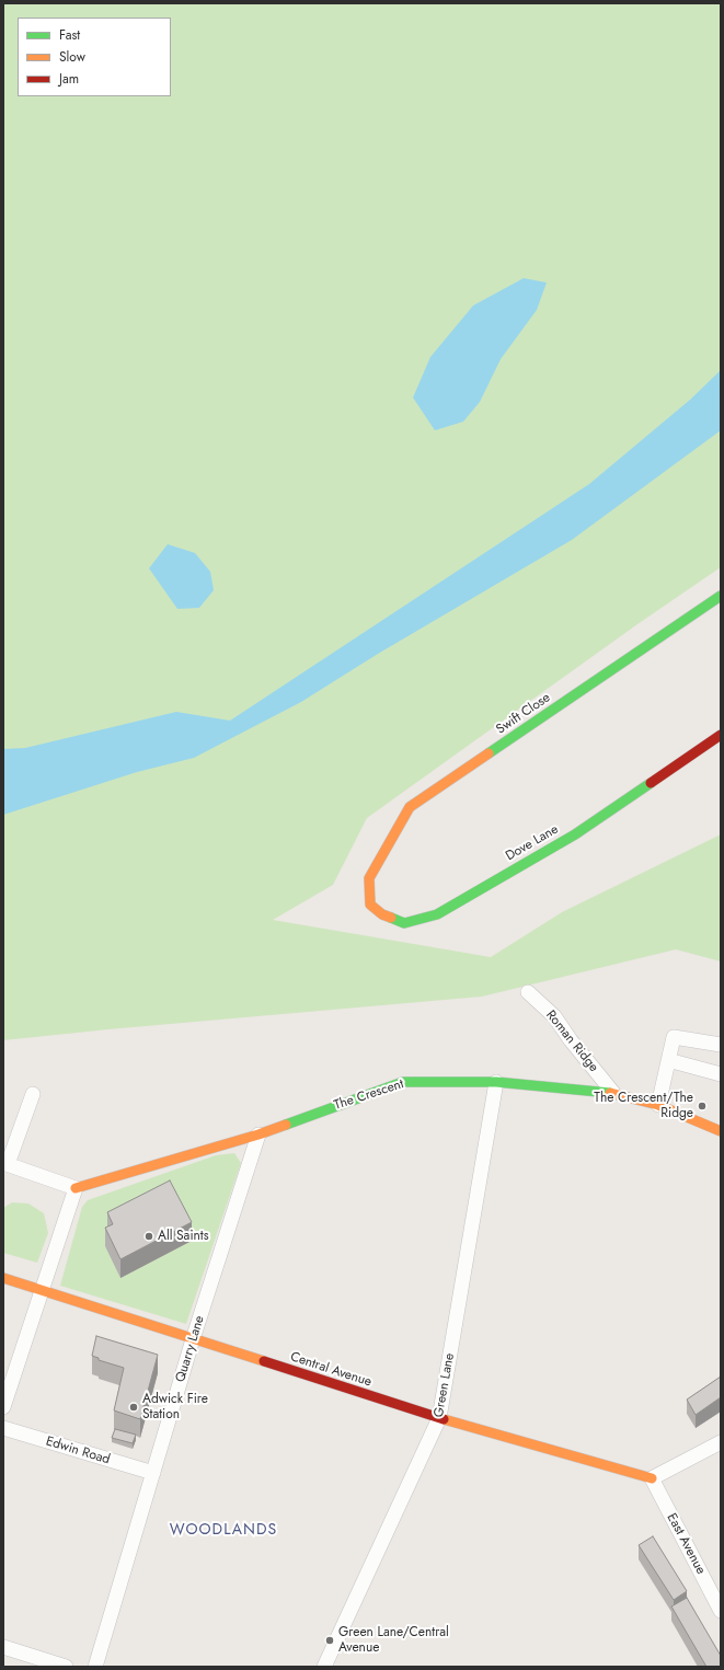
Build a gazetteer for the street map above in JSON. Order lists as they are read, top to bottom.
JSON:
{
  "streets": {
    "street": [
      "Swift Close",
      "Dove Lane",
      "Roman Ridge",
      "The Crescent",
      "Quarry Lane",
      "Central Avenue",
      "Green Lane",
      "Edwin Road",
      "East Avenue"
    ]
  },
  "crossings": [
    ["Swift Close", "Dove Lane"],
    ["Roman Ridge", "The Crescent"],
    ["The Crescent", "Quarry Lane"],
    ["The Crescent", "Green Lane"],
    ["Quarry Lane", "Central Avenue"],
    ["Quarry Lane", "Edwin Road"],
    ["Central Avenue", "Green Lane"],
    ["Central Avenue", "East Avenue"]
  ],
  "districts": ["WOODLANDS"],
  "places": [
    "The Crescent/The Ridge",
    "All Saints",
    "Adwick Fire Station",
    "Green Lane/Central Avenue"
  ],
  "legend": ["Fast", "Slow", "Jam"]
}
